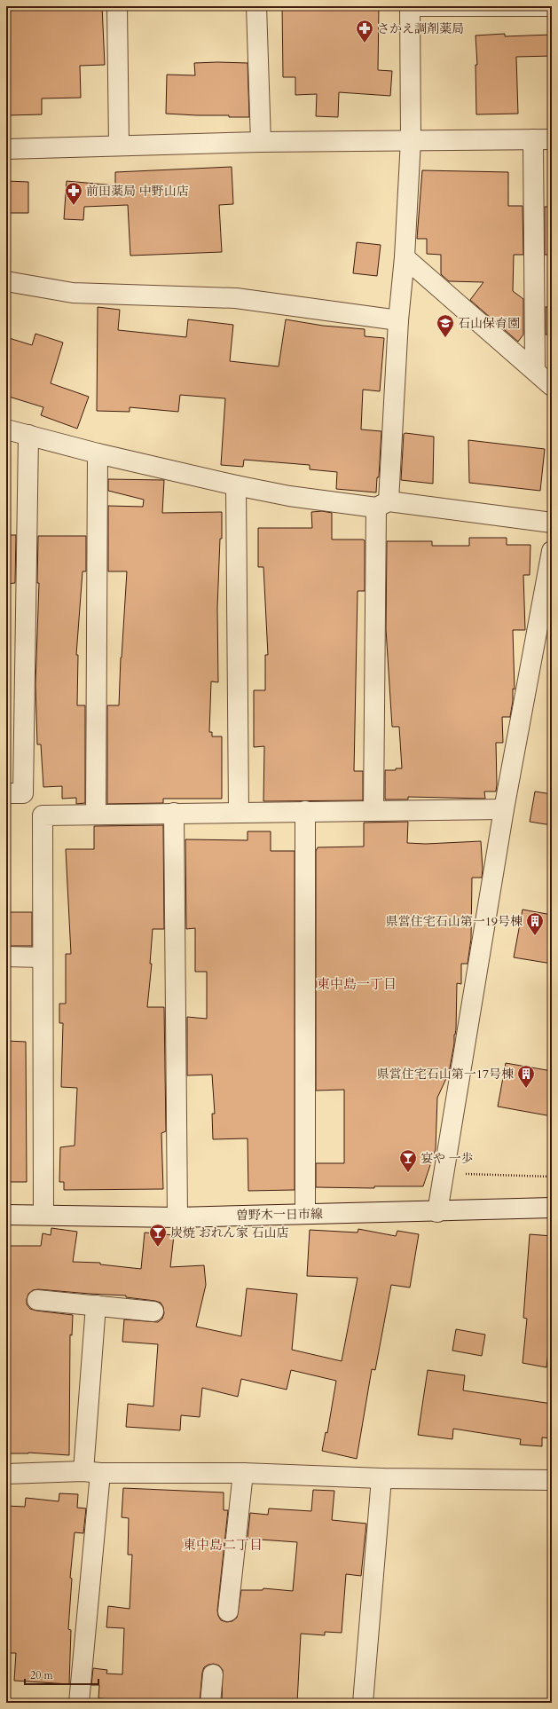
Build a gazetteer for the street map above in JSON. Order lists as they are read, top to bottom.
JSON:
{
  "streets": {
    "street": ["曽野木一日市線"]
  },
  "districts": ["東中島一丁目", "東中島二丁目"],
  "places": {
    "pharmacy": ["さかえ調剤薬局", "前田薬局 中野山店"],
    "school or university": ["石山保育園"],
    "building": ["県営住宅石山第一19号棟", "県営住宅石山第一17号棟"],
    "bar": ["宴や 一歩", "炭焼 おれん家 石山店"]
  },
  "scale_bar": "20 m"
}
